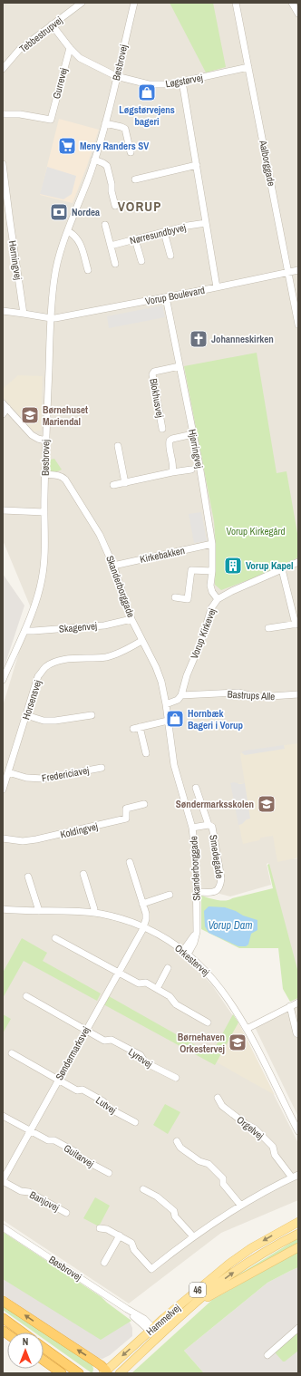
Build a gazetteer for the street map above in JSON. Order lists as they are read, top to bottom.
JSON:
{
  "streets": {
    "main road": ["46", "Hammelvej"],
    "street": [
      "Tebbestrupvej",
      "Bøsbrovej",
      "Løgstørvej",
      "Gurrevej",
      "Aalborggade",
      "Nørresundbyvej",
      "Herningvej",
      "Vorup Boulevard",
      "Blokhusvej",
      "Hjørringvej",
      "Kirkebakken",
      "Skanderborggade",
      "Skagenvej",
      "Vorup Kirkevej",
      "Bastrups Alle",
      "Horsensvej",
      "Fredericiavej",
      "Koldingvej",
      "Smedegade",
      "Orkestervej",
      "Søndermarksvej",
      "Lyrevej",
      "Lutvej",
      "Orgelvej",
      "Guitarvej",
      "Banjovej"
    ]
  },
  "crossings": [
    ["Tebbestrupvej", "Løgstørvej"],
    ["Bøsbrovej", "Løgstørvej"],
    ["Bøsbrovej", "Vorup Boulevard"],
    ["Bøsbrovej", "Skanderborggade"],
    ["Bøsbrovej", "Skagenvej"],
    ["Bøsbrovej", "Hammelvej"],
    ["Løgstørvej", "Gurrevej"],
    ["Løgstørvej", "Aalborggade"],
    ["Aalborggade", "Vorup Boulevard"],
    ["Herningvej", "Vorup Boulevard"],
    ["Vorup Boulevard", "Hjørringvej"],
    ["Blokhusvej", "Hjørringvej"],
    ["Hjørringvej", "Kirkebakken"],
    ["Hjørringvej", "Vorup Kirkevej"],
    ["Kirkebakken", "Skanderborggade"],
    ["Skanderborggade", "Skagenvej"],
    ["Skanderborggade", "Horsensvej"],
    ["Skanderborggade", "Smedegade"],
    ["Skanderborggade", "Orkestervej"],
    ["Vorup Kirkevej", "Bastrups Alle"],
    ["Horsensvej", "Fredericiavej"],
    ["Orkestervej", "Søndermarksvej"],
    ["Søndermarksvej", "Lyrevej"],
    ["Søndermarksvej", "Lutvej"],
    ["Søndermarksvej", "Guitarvej"],
    ["Søndermarksvej", "Banjovej"]
  ],
  "districts": ["VORUP"],
  "water": ["Vorup Dam"],
  "parks": ["Vorup Kirkegård"],
  "places": {
    "shop": ["Løgstørvejens bageri", "Hornbæk Bageri i Vorup"],
    "supermarket": ["Meny Randers SV"],
    "bank": ["Nordea"],
    "church": ["Johanneskirken"],
    "school or university": ["Børnehuset Mariendal", "Søndermarksskolen", "Børnehaven Orkestervej"],
    "building": ["Vorup Kapel"]
  },
  "north": "top"
}
